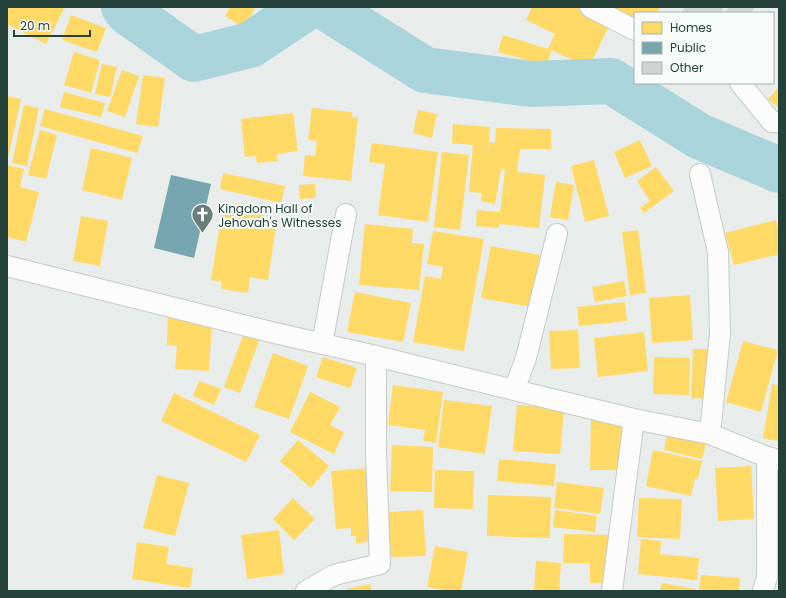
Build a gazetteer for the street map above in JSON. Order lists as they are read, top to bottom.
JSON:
{
  "places": {
    "church": ["Kingdom Hall of Jehovah's Witnesses"]
  },
  "legend": ["Homes", "Public", "Other"],
  "scale_bar": "20 m"
}
